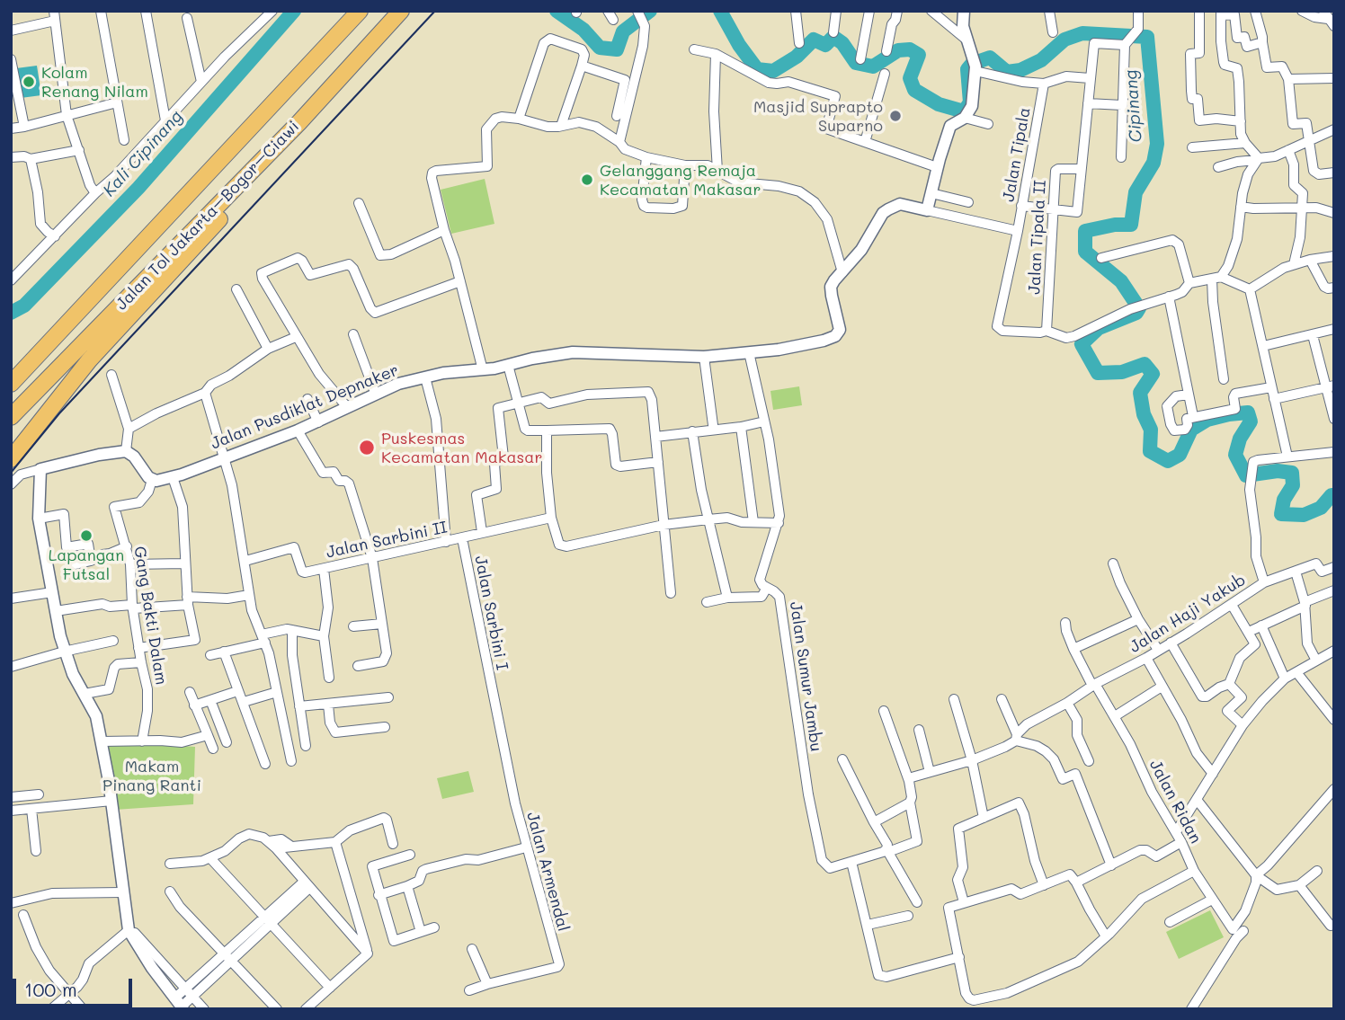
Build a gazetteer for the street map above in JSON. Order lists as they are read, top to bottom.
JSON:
{
  "streets": {
    "highway": ["Jalan Tol Jakarta–Bogor–Ciawi"],
    "street": [
      "Jalan Tipala",
      "Jalan Tipala II",
      "Jalan Pusdiklat Depnaker",
      "Jalan Sarbini II",
      "Jalan Sarbini I",
      "Jalan Haji Yakub",
      "Gang Bakti Dalam",
      "Jalan Sumur Jambu",
      "Jalan Ridan",
      "Jalan Armendal"
    ]
  },
  "crossings": [
    ["Jalan Tipala", "Jalan Tipala II"],
    ["Jalan Pusdiklat Depnaker", "Gang Bakti Dalam"],
    ["Jalan Pusdiklat Depnaker", "Jalan Sumur Jambu"],
    ["Jalan Sarbini II", "Jalan Sarbini I"],
    ["Jalan Sarbini I", "Jalan Armendal"],
    ["Jalan Haji Yakub", "Jalan Ridan"]
  ],
  "water": ["Cipinang", "Kali Cipinang"],
  "parks": ["Makam Pinang Ranti"],
  "places": [
    "Kolam Renang Nilam",
    "Masjid Suprapto Suparno",
    "Gelanggang Remaja Kecamatan Makasar",
    "Puskesmas Kecamatan Makasar",
    "Lapangan Futsal"
  ],
  "scale_bar": "100 m"
}
